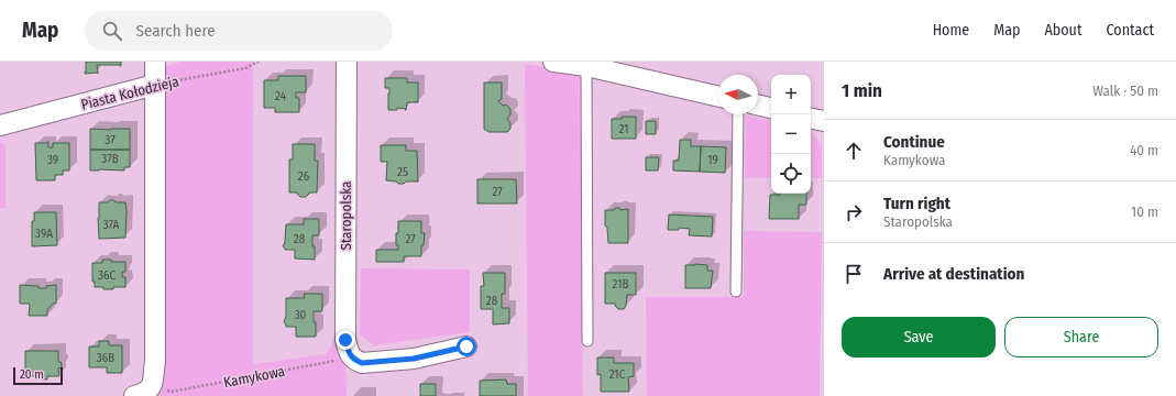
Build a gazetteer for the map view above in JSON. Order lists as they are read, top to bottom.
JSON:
{
  "streets": {
    "street": ["Piasta Kołodzieja", "Staropolska"],
    "path": ["Kamykowa"]
  },
  "crossings": [
    ["Staropolska", "Kamykowa"]
  ],
  "house_numbers": [
    "24",
    "21",
    "37",
    "37B",
    "39",
    "19",
    "25",
    "26",
    "27",
    "37A",
    "39A",
    "28",
    "27",
    "36C",
    "21B",
    "28",
    "30",
    "36B",
    "21C"
  ],
  "scale_bar": "20 m",
  "north": "left",
  "page": {
    "header": "Map",
    "search": "Search here",
    "nav": [
      "Home",
      "Map",
      "About",
      "Contact"
    ],
    "heading": ["1 min", "Walk · 50 m"],
    "map_buttons": ["+", "−"],
    "list": [
      ["Continue", "Kamykowa", "40 m"],
      ["Turn right", "Staropolska", "10 m"],
      "Arrive at destination"
    ],
    "buttons": ["Save", "Share"],
    "scale": "20 m"
  }
}
